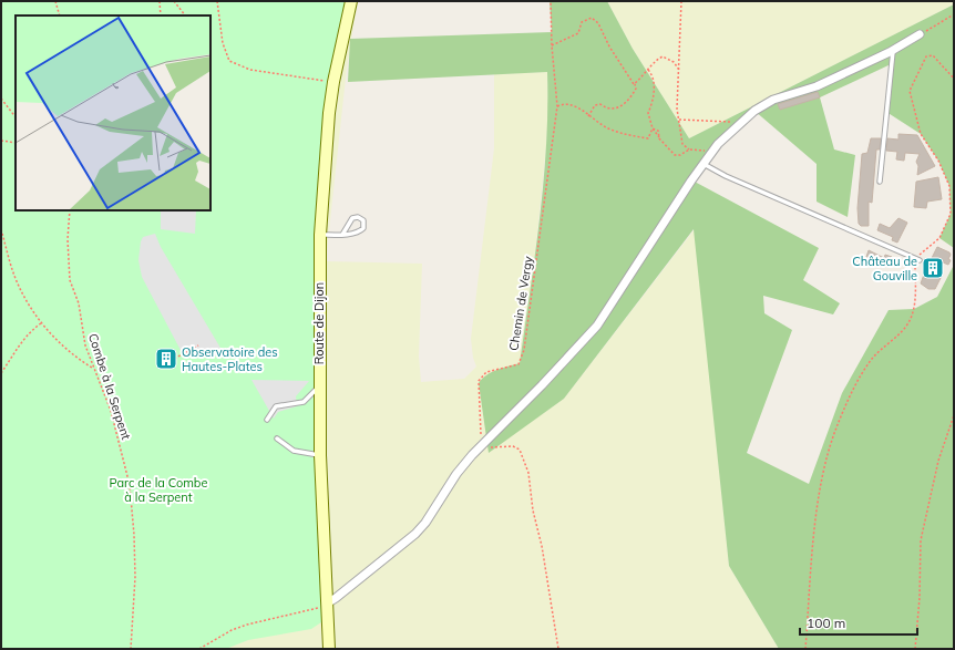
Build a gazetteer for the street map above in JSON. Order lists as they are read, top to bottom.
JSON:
{
  "streets": {
    "main road": ["Route de Dijon"],
    "path": ["Chemin de Vergy", "Combe à la Serpent"]
  },
  "parks": ["Parc de la Combe à la Serpent"],
  "places": {
    "building": ["Château de Gouville", "Observatoire des Hautes-Plates"]
  },
  "scale_bar": "100 m"
}
